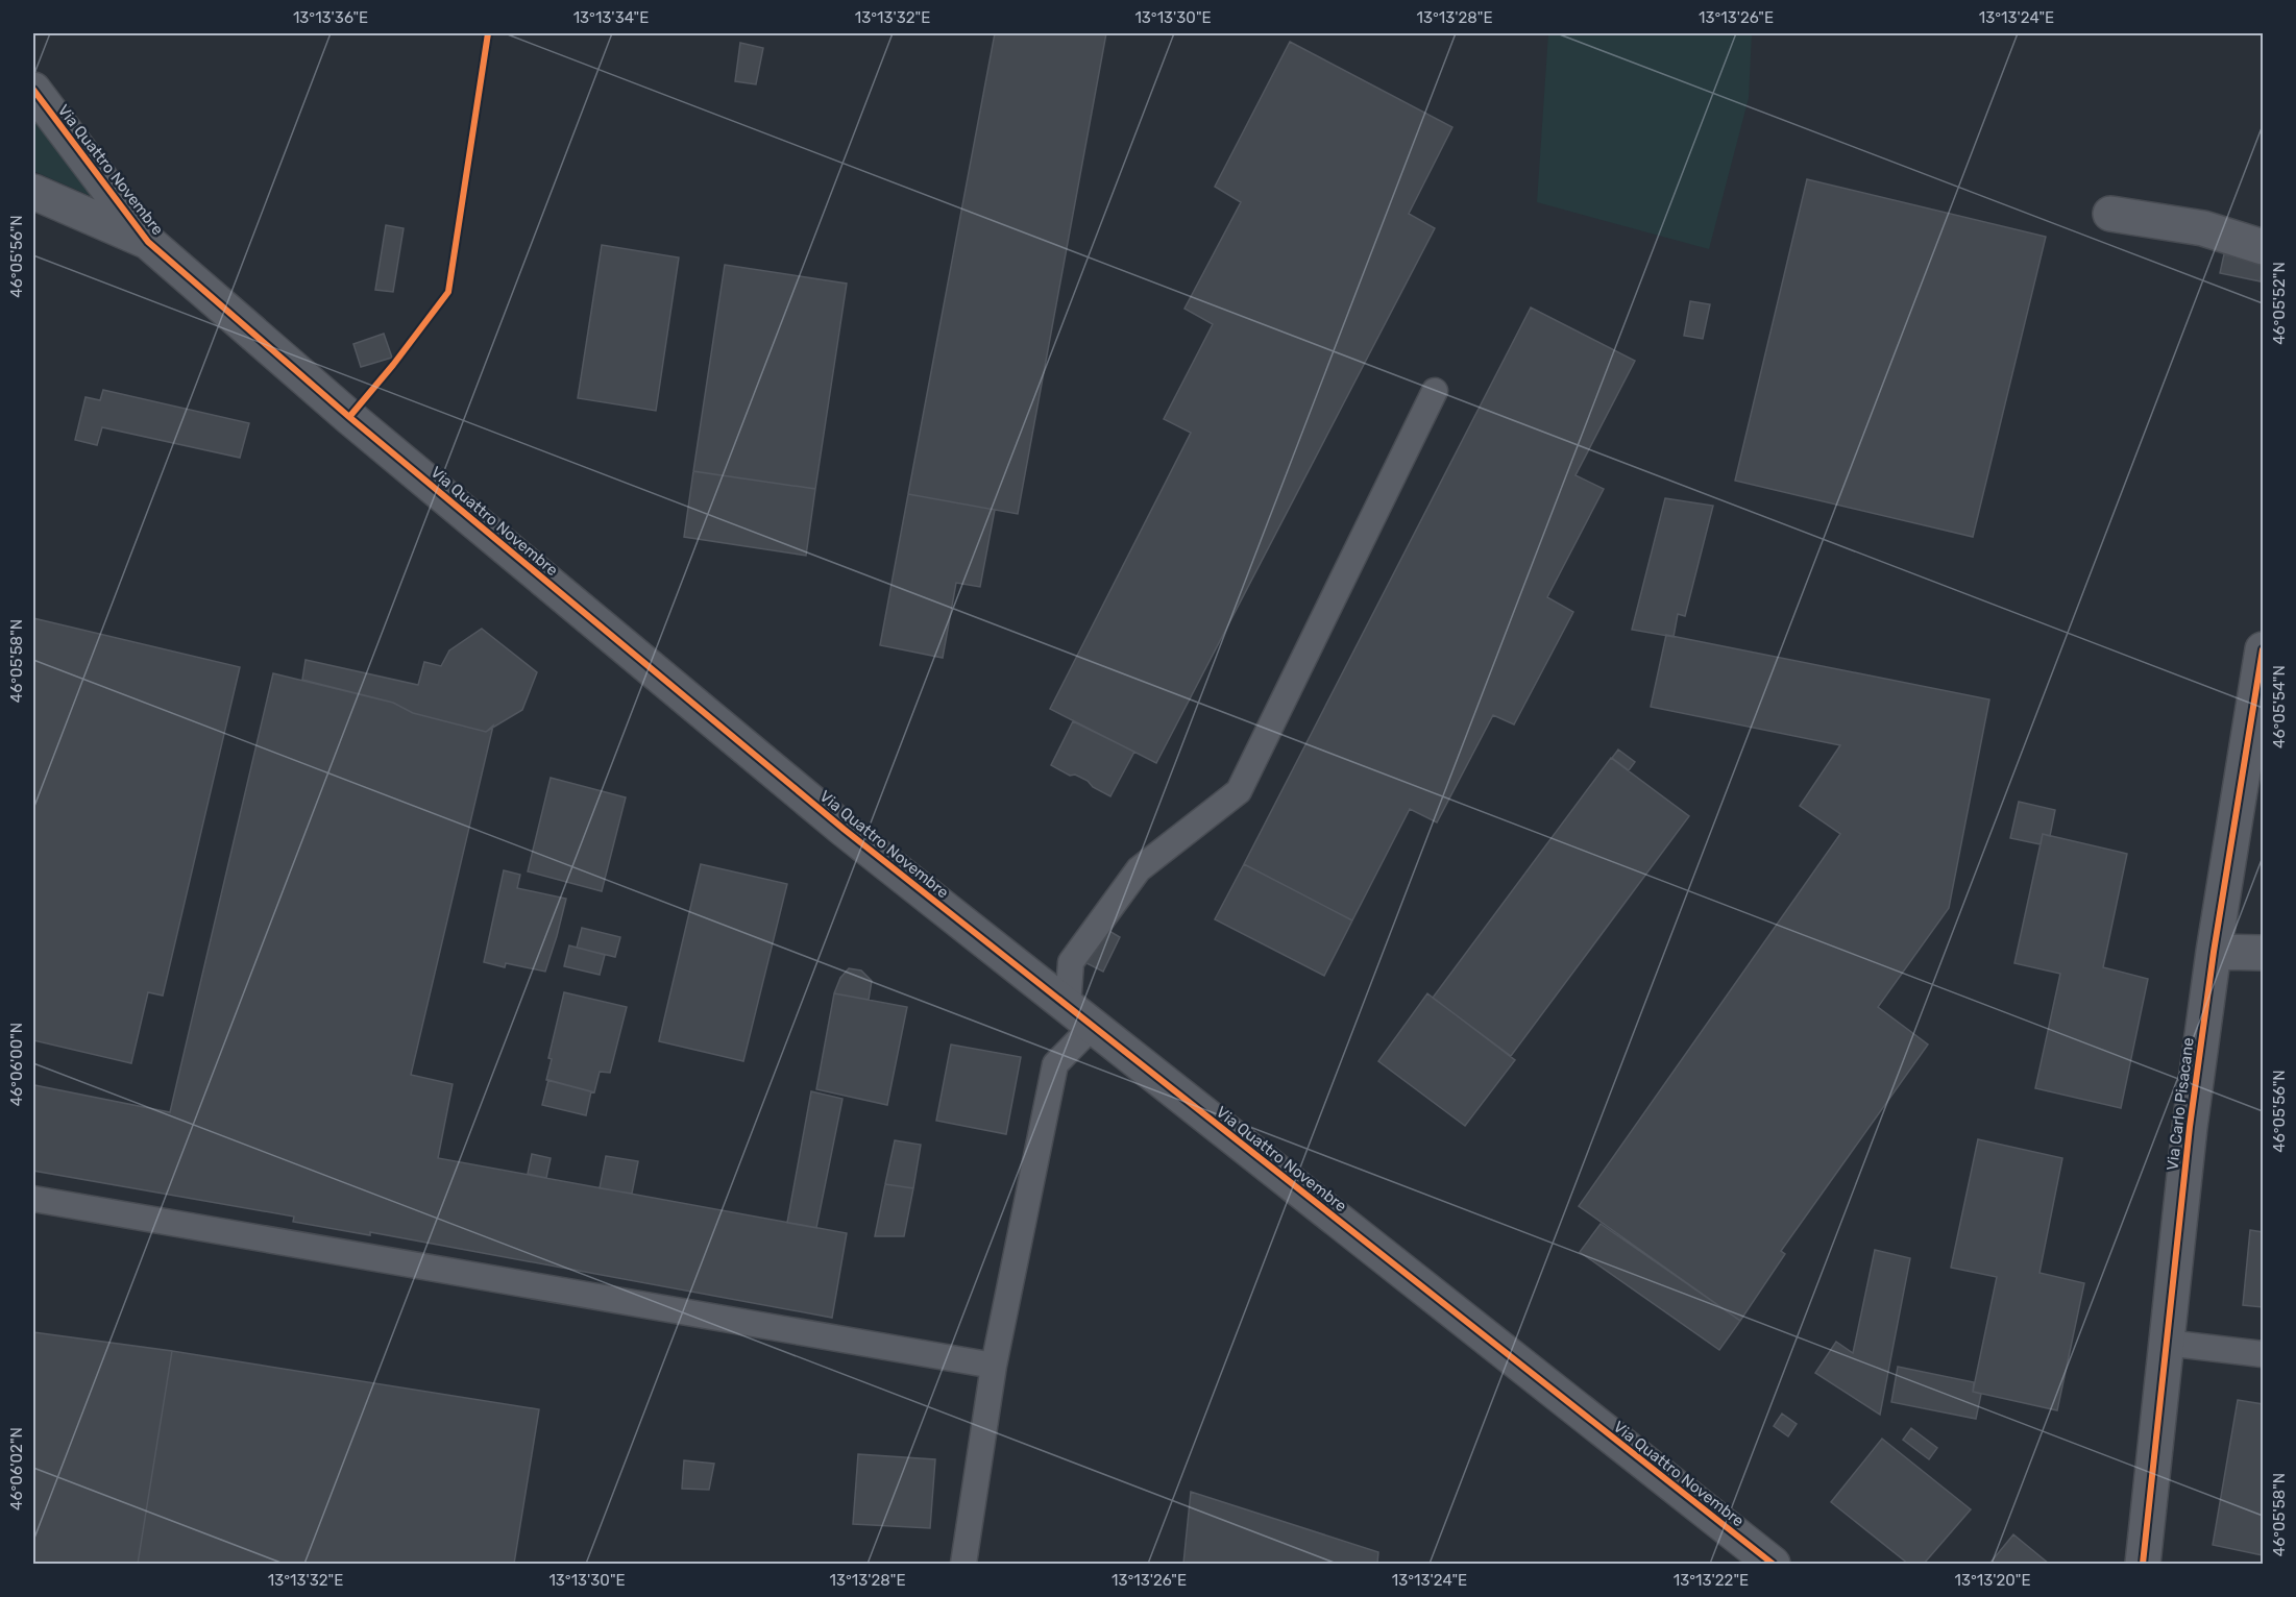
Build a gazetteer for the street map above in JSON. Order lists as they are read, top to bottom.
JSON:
{
  "streets": {
    "street": ["Via Quattro Novembre", "Via Carlo Pisacane"]
  },
  "coordinates": [
    "13°13'36\"E",
    "13°13'34\"E",
    "13°13'32\"E",
    "13°13'30\"E",
    "13°13'28\"E",
    "13°13'26\"E",
    "13°13'24\"E",
    "46°05'56\"N",
    "46°05'52\"N",
    "46°05'58\"N",
    "46°05'54\"N",
    "46°06'00\"N",
    "46°06'02\"N",
    "13°13'22\"E",
    "13°13'20\"E"
  ]
}
